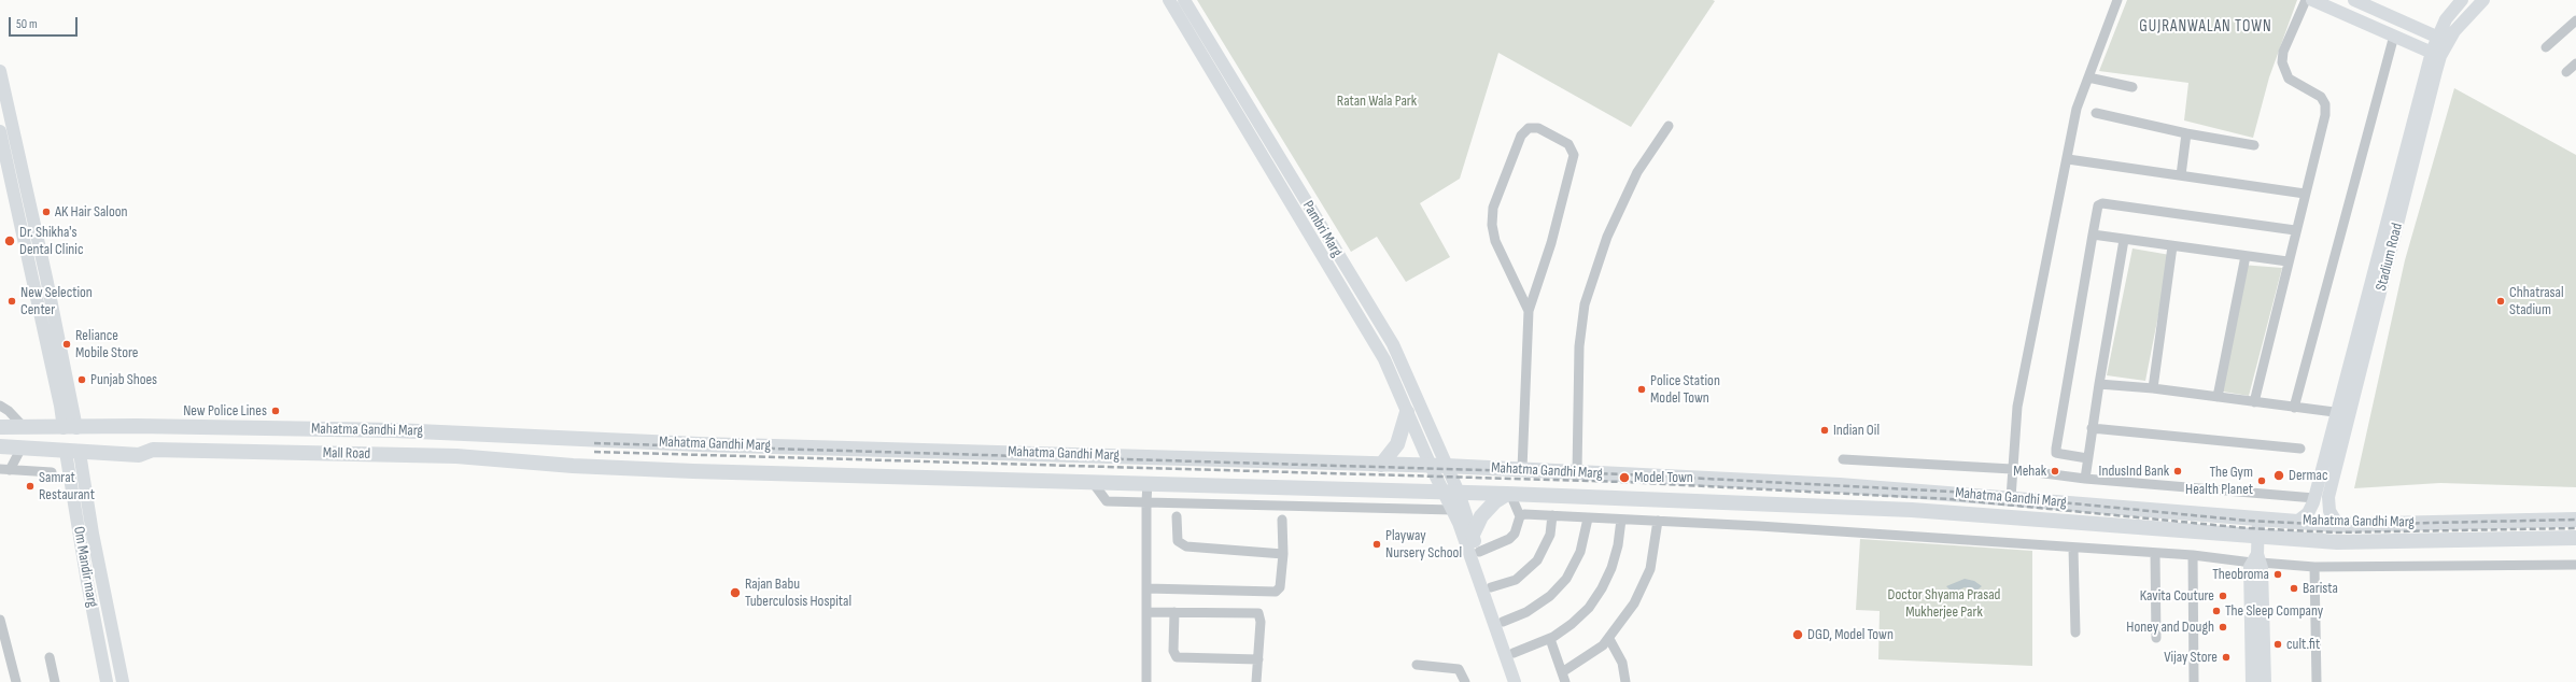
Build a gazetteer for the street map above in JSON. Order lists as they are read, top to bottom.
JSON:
{
  "streets": {
    "main road": ["Mahatma Gandhi Marg", "Mall Road"],
    "street": ["Pambri Marg", "Stadium Road", "Om Mandir marg"]
  },
  "crossings": [
    ["Pambri Marg", "Mahatma Gandhi Marg"],
    ["Stadium Road", "Mahatma Gandhi Marg"],
    ["Mahatma Gandhi Marg", "Mall Road"],
    ["Mall Road", "Om Mandir marg"]
  ],
  "districts": ["GUJRANWALAN TOWN"],
  "parks": ["Ratan Wala Park", "Doctor Shyama Prasad Mukherjee Park"],
  "places": [
    "AK Hair Saloon",
    "Dr. Shikha's Dental Clinic",
    "New Selection Center",
    "Chhatrasal Stadium",
    "Reliance Mobile Store",
    "Punjab Shoes",
    "Police Station Model Town",
    "New Police Lines",
    "Indian Oil",
    "Mehak",
    "IndusInd Bank",
    "Dermac",
    "Model Town",
    "The Gym Health Planet",
    "Samrat Restaurant",
    "Playway Nursery School",
    "Theobroma",
    "Barista",
    "Rajan Babu Tuberculosis Hospital",
    "Kavita Couture",
    "The Sleep Company",
    "Honey and Dough",
    "DGD, Model Town",
    "cult.fit",
    "Vijay Store"
  ],
  "scale_bar": "50 m"
}
